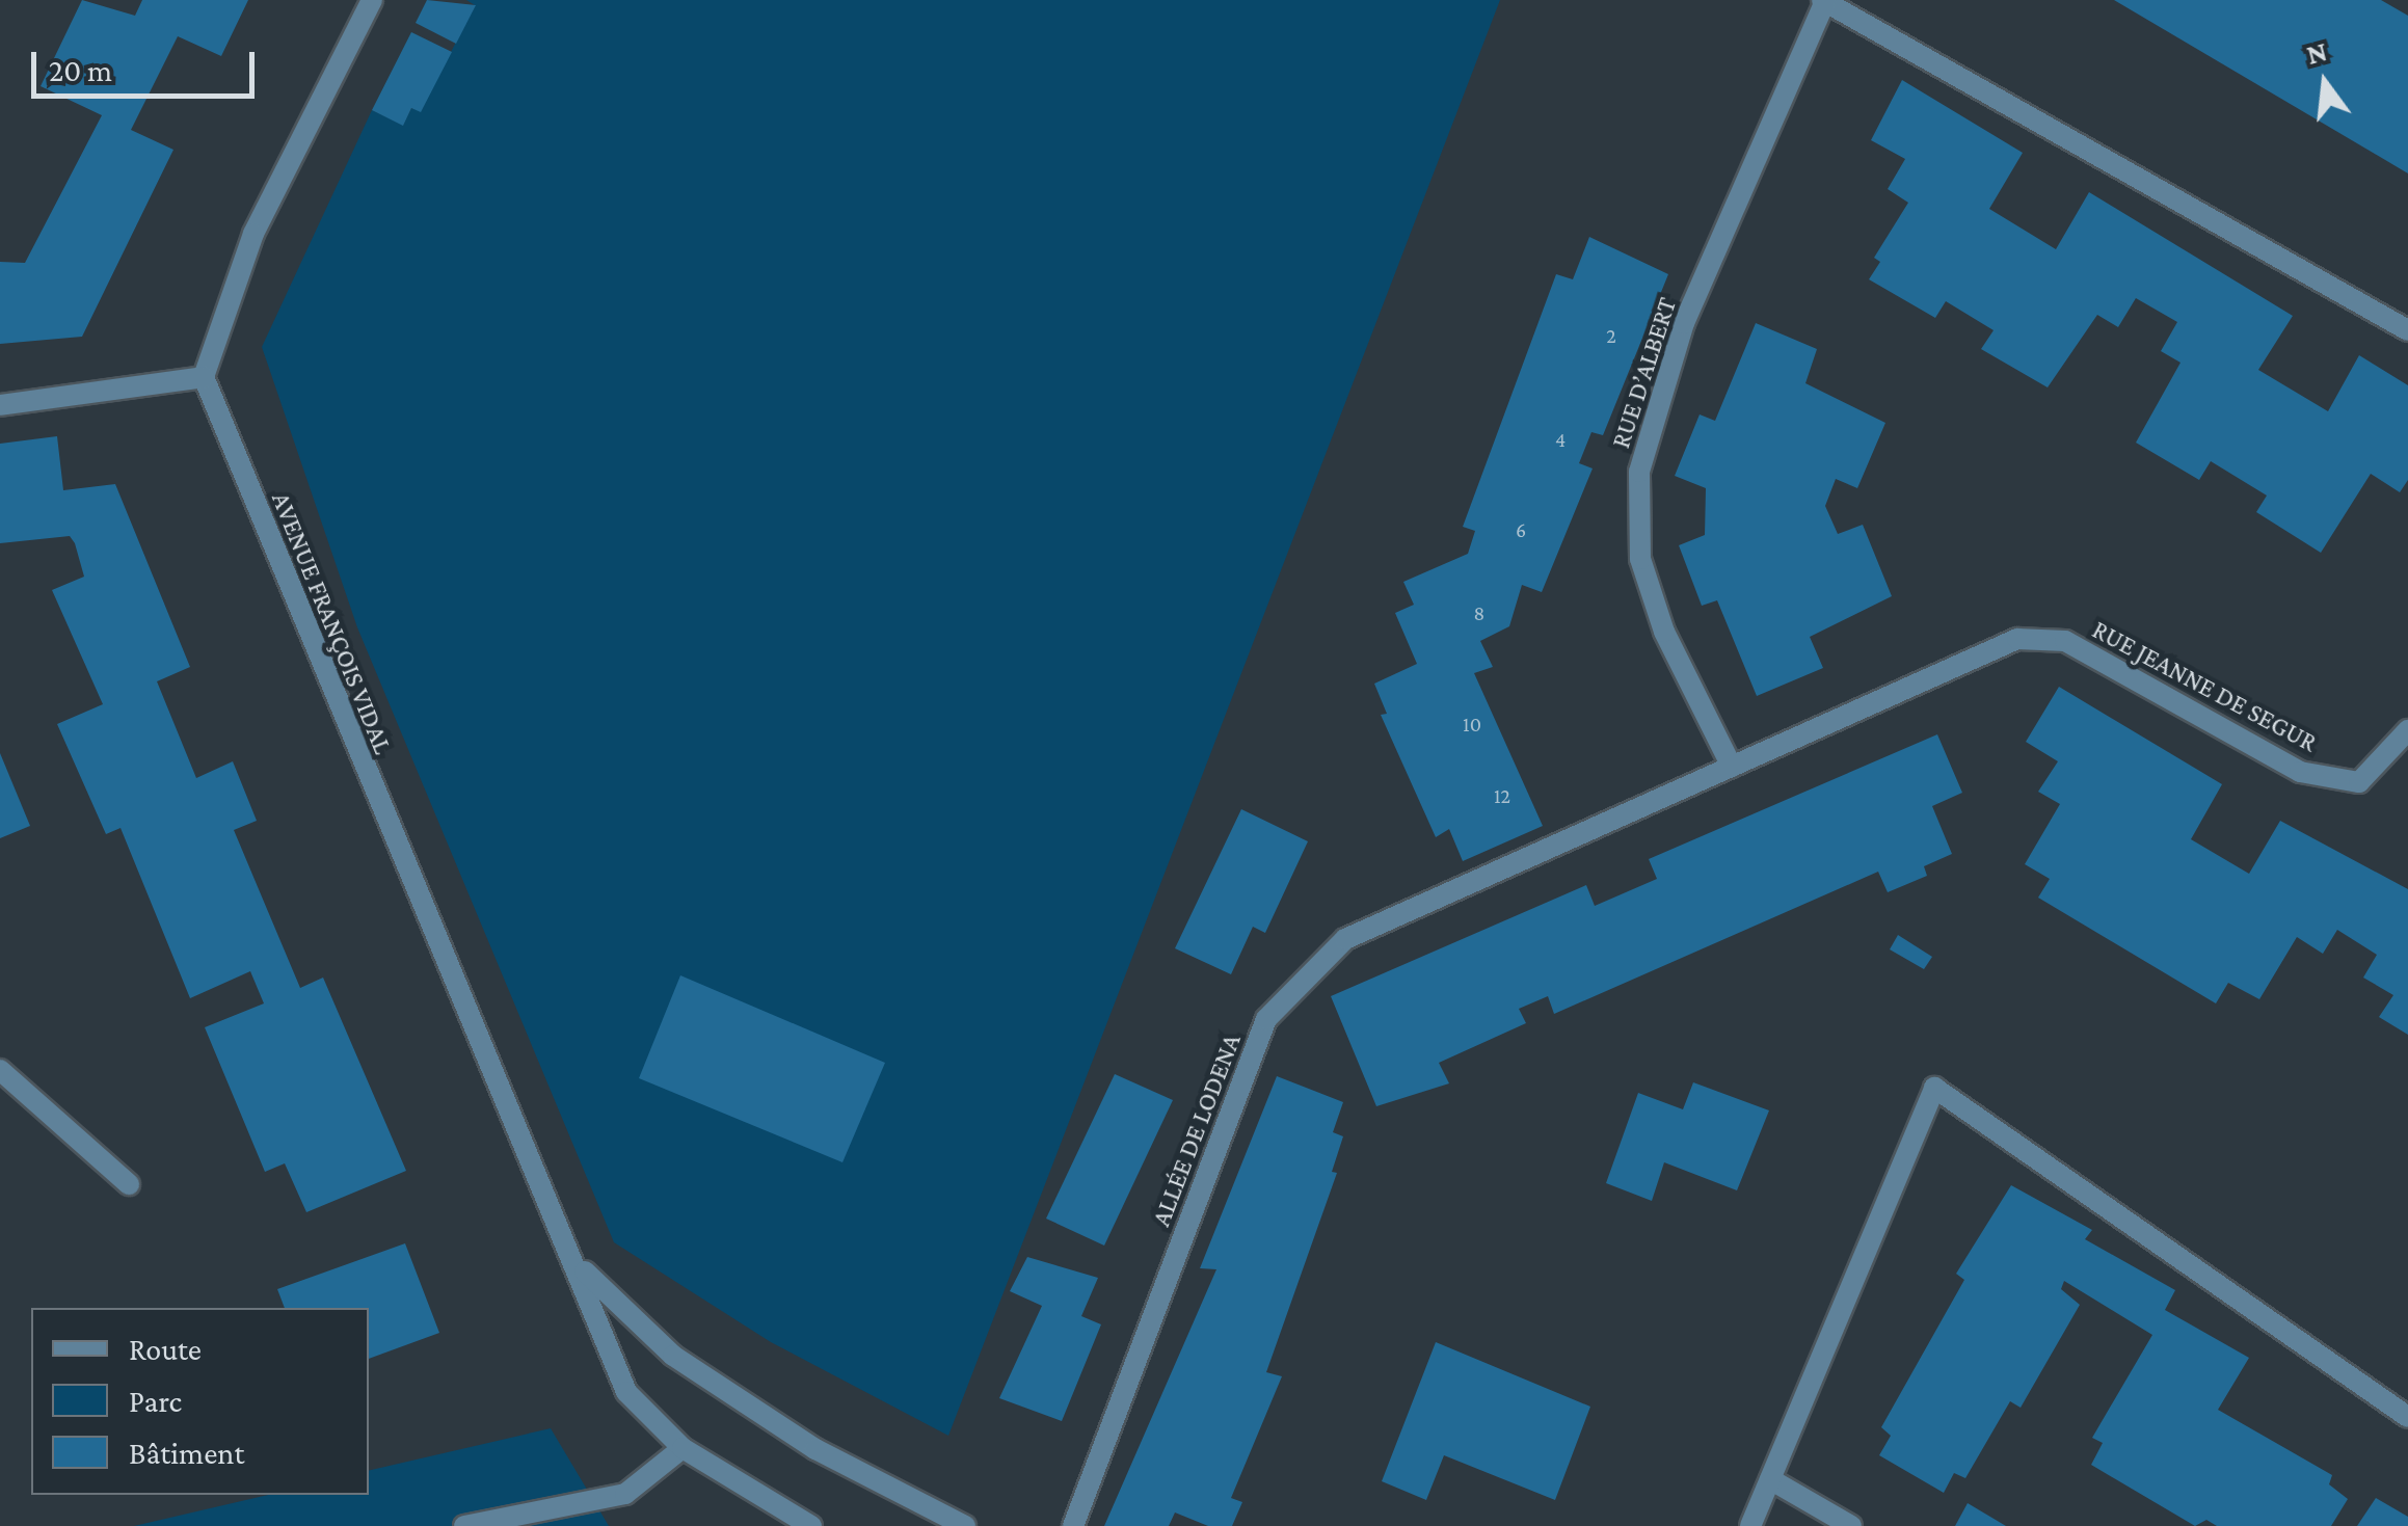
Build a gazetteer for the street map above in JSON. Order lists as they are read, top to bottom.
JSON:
{
  "streets": {
    "street": [
      "RUE D’ALBERT",
      "AVENUE FRANÇOIS VIDAL",
      "RUE JEANNE DE SEGUR",
      "ALLÉE DE LODENA"
    ]
  },
  "crossings": [
    ["RUE D’ALBERT", "RUE JEANNE DE SEGUR"],
    ["RUE D’ALBERT", "ALLÉE DE LODENA"],
    ["RUE JEANNE DE SEGUR", "ALLÉE DE LODENA"]
  ],
  "house_numbers": [
    "2",
    "4",
    "6",
    "8",
    "10",
    "12"
  ],
  "legend": ["Route", "Parc", "Bâtiment"],
  "scale_bar": "20 m",
  "north": "top"
}
